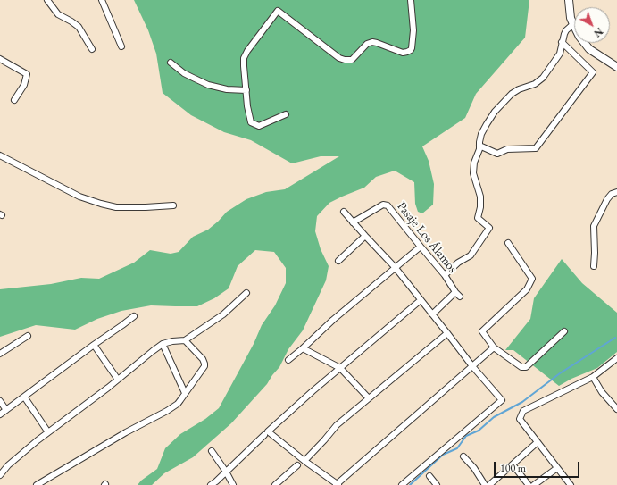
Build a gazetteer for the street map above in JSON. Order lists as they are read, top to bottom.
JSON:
{
  "streets": {
    "street": ["Pasaje Los Álamos"]
  },
  "scale_bar": "100 m",
  "north": "bottom right"
}
